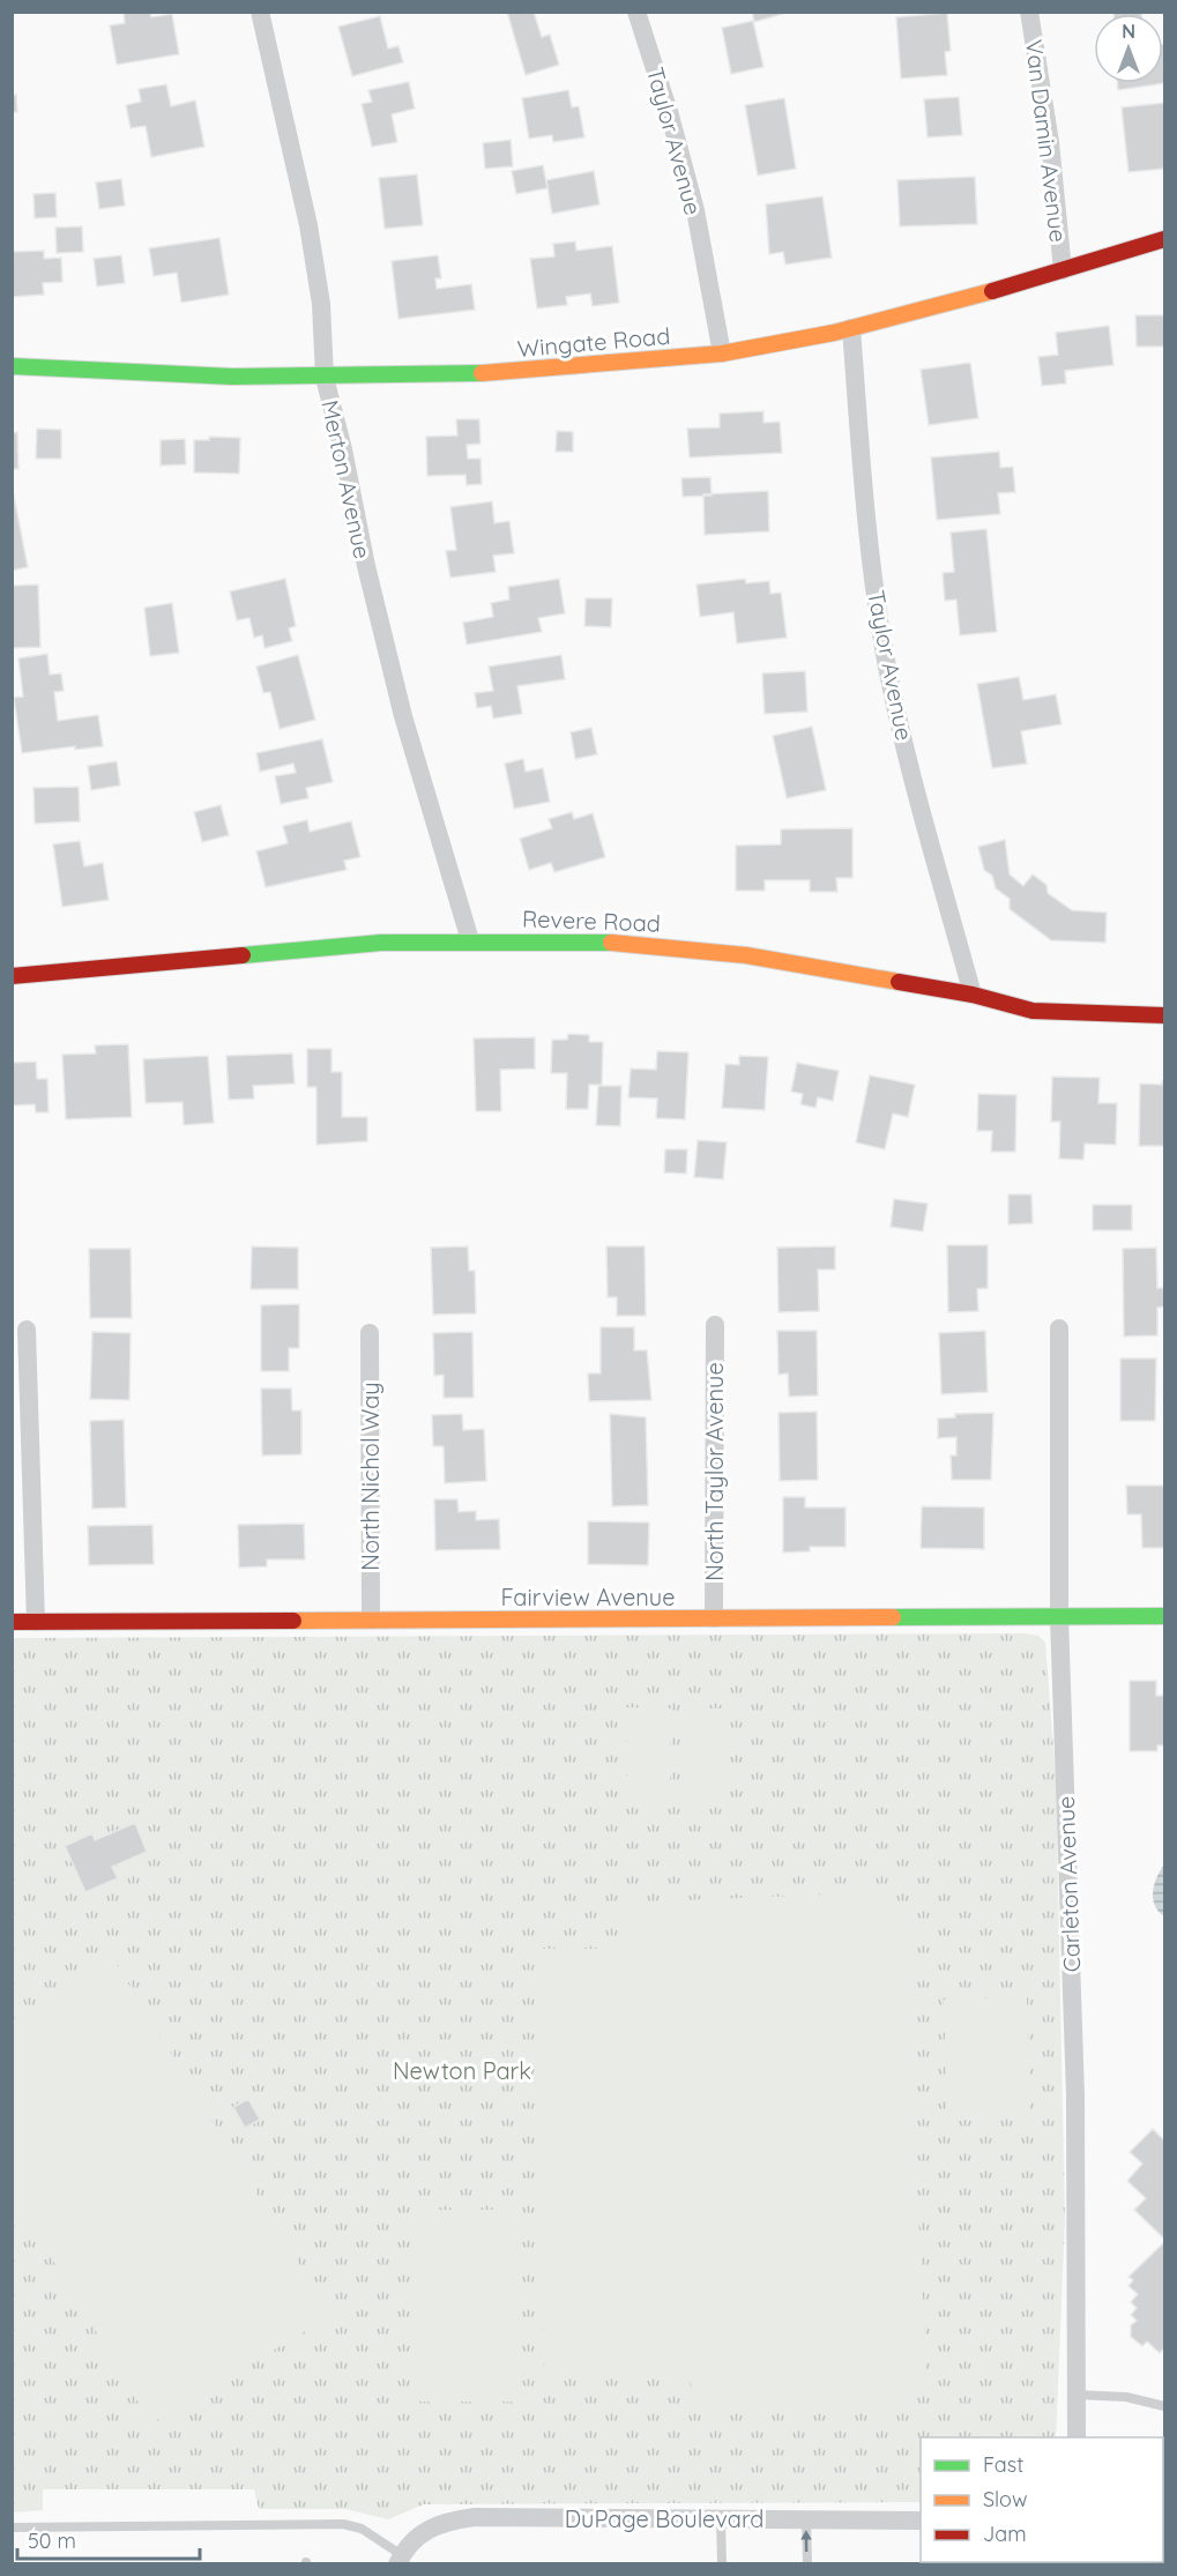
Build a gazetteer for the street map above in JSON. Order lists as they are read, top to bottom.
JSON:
{
  "streets": {
    "street": [
      "Taylor Avenue",
      "Van Damin Avenue",
      "Wingate Road",
      "Merton Avenue",
      "Revere Road",
      "North Taylor Avenue",
      "North Nichol Way",
      "Fairview Avenue",
      "Carleton Avenue",
      "DuPage Boulevard"
    ]
  },
  "crossings": [
    ["Taylor Avenue", "Wingate Road"],
    ["Taylor Avenue", "Revere Road"],
    ["Van Damin Avenue", "Wingate Road"],
    ["Wingate Road", "Merton Avenue"],
    ["Merton Avenue", "Revere Road"],
    ["North Taylor Avenue", "Fairview Avenue"],
    ["North Nichol Way", "Fairview Avenue"],
    ["Fairview Avenue", "Carleton Avenue"]
  ],
  "parks": ["Newton Park"],
  "legend": ["Fast", "Slow", "Jam"],
  "scale_bar": "50 m",
  "north": "top"
}
